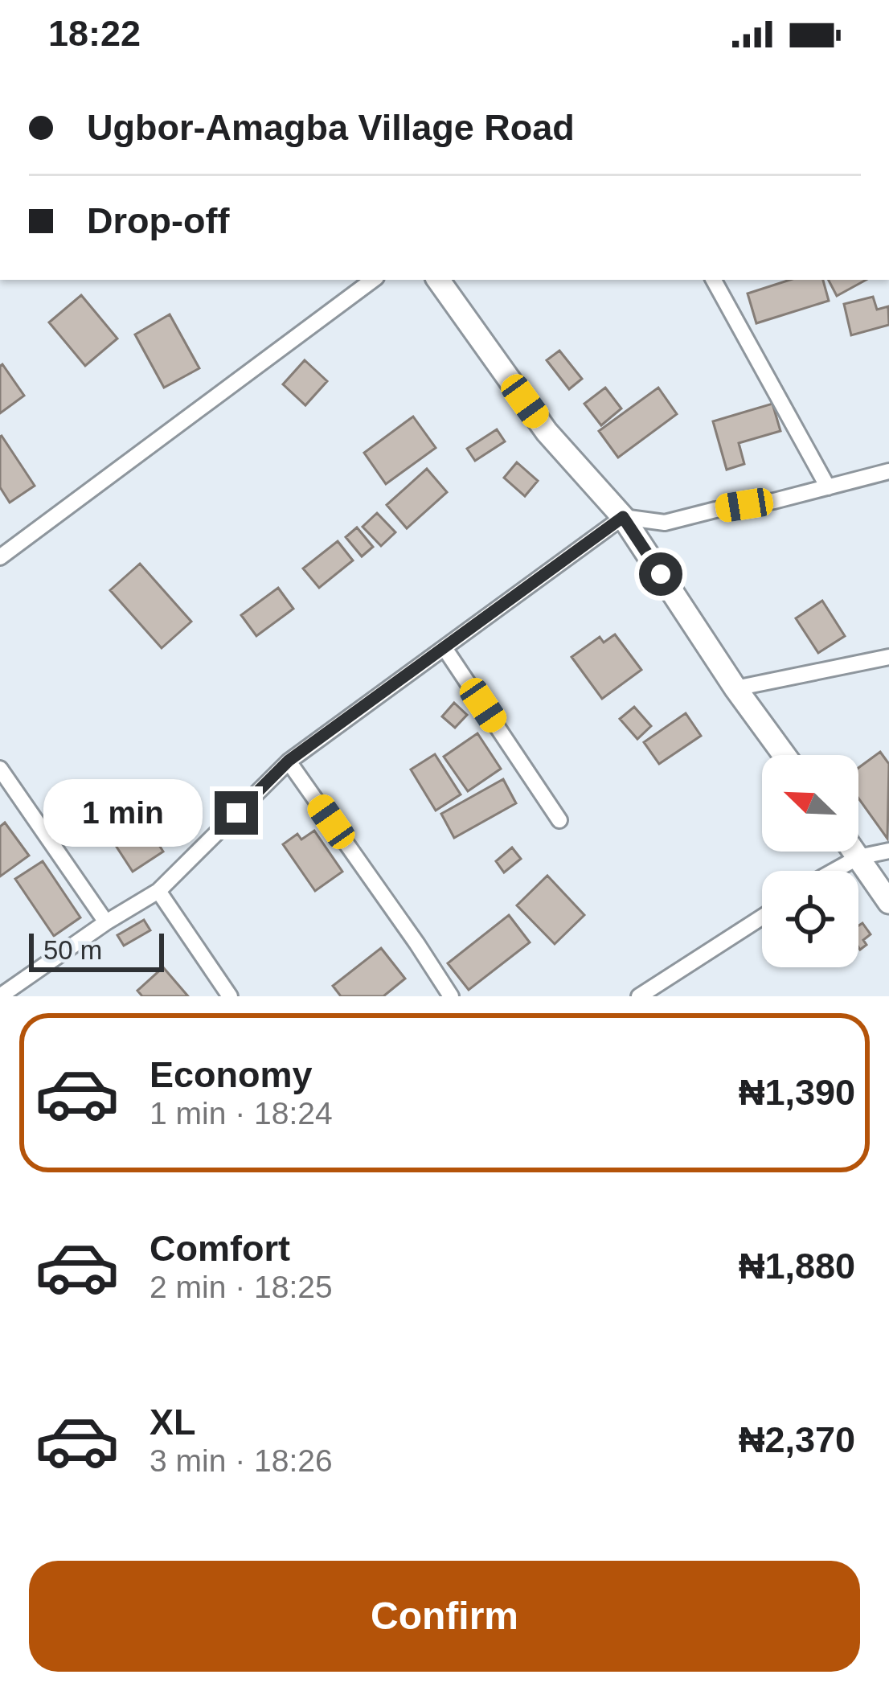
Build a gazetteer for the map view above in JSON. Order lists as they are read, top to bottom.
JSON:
{
  "scale_bar": "50 m",
  "north": "top left",
  "page": {
    "status": "18:22",
    "banner": ["Ugbor-Amagba Village Road", "Drop-off"],
    "bubble": "1 min",
    "scale": "50 m",
    "list": [
      {
        "name": "Economy",
        "note": "1 min · 18:24",
        "value": "₦1,390"
      },
      {
        "name": "Comfort",
        "note": "2 min · 18:25",
        "value": "₦1,880"
      },
      {
        "name": "XL",
        "note": "3 min · 18:26",
        "value": "₦2,370"
      }
    ],
    "buttons": "Confirm"
  }
}
